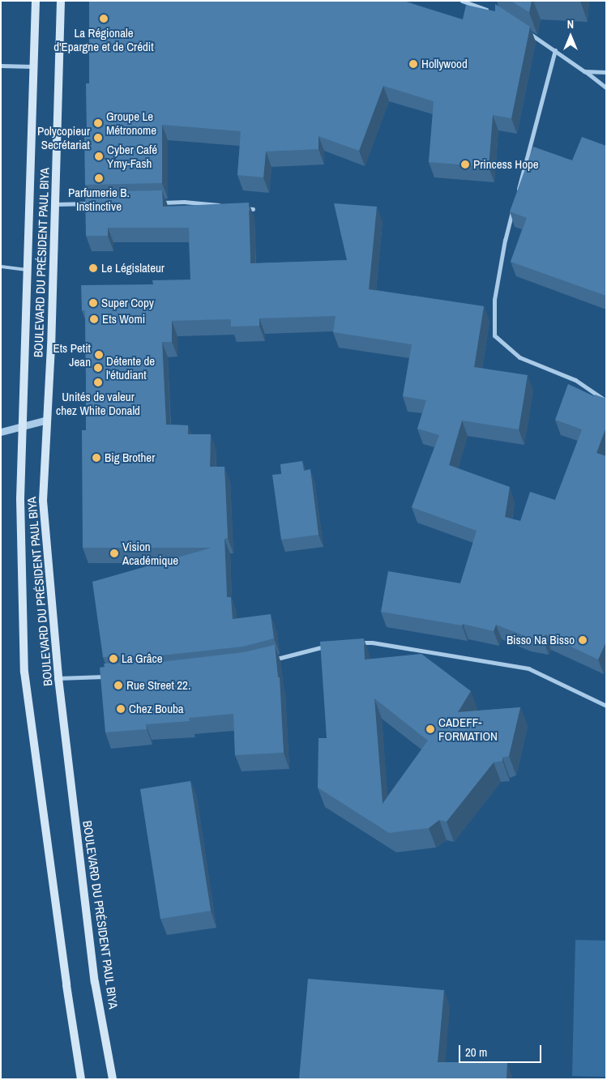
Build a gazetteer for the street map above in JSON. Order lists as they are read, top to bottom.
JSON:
{
  "streets": {
    "main road": ["BOULEVARD DU PRÉSIDENT PAUL BIYA"]
  },
  "places": [
    "La Régionale d'Epargne et de Crédit",
    "Hollywood",
    "Groupe Le Métronome",
    "Polycopieur Secrétariat",
    "Cyber Café Ymy-Fash",
    "Princess Hope",
    "Parfumerie B. Instinctive",
    "Le Législateur",
    "Super Copy",
    "Ets Womi",
    "Ets Petit Jean",
    "Détente de l'étudiant",
    "Unités de valeur chez White Donald",
    "Big Brother",
    "Vision Académique",
    "Bisso Na Bisso",
    "La Grâce",
    "Rue Street 22.",
    "Chez Bouba",
    "CADEFF- FORMATION"
  ],
  "scale_bar": "20 m",
  "north": "top"
}
